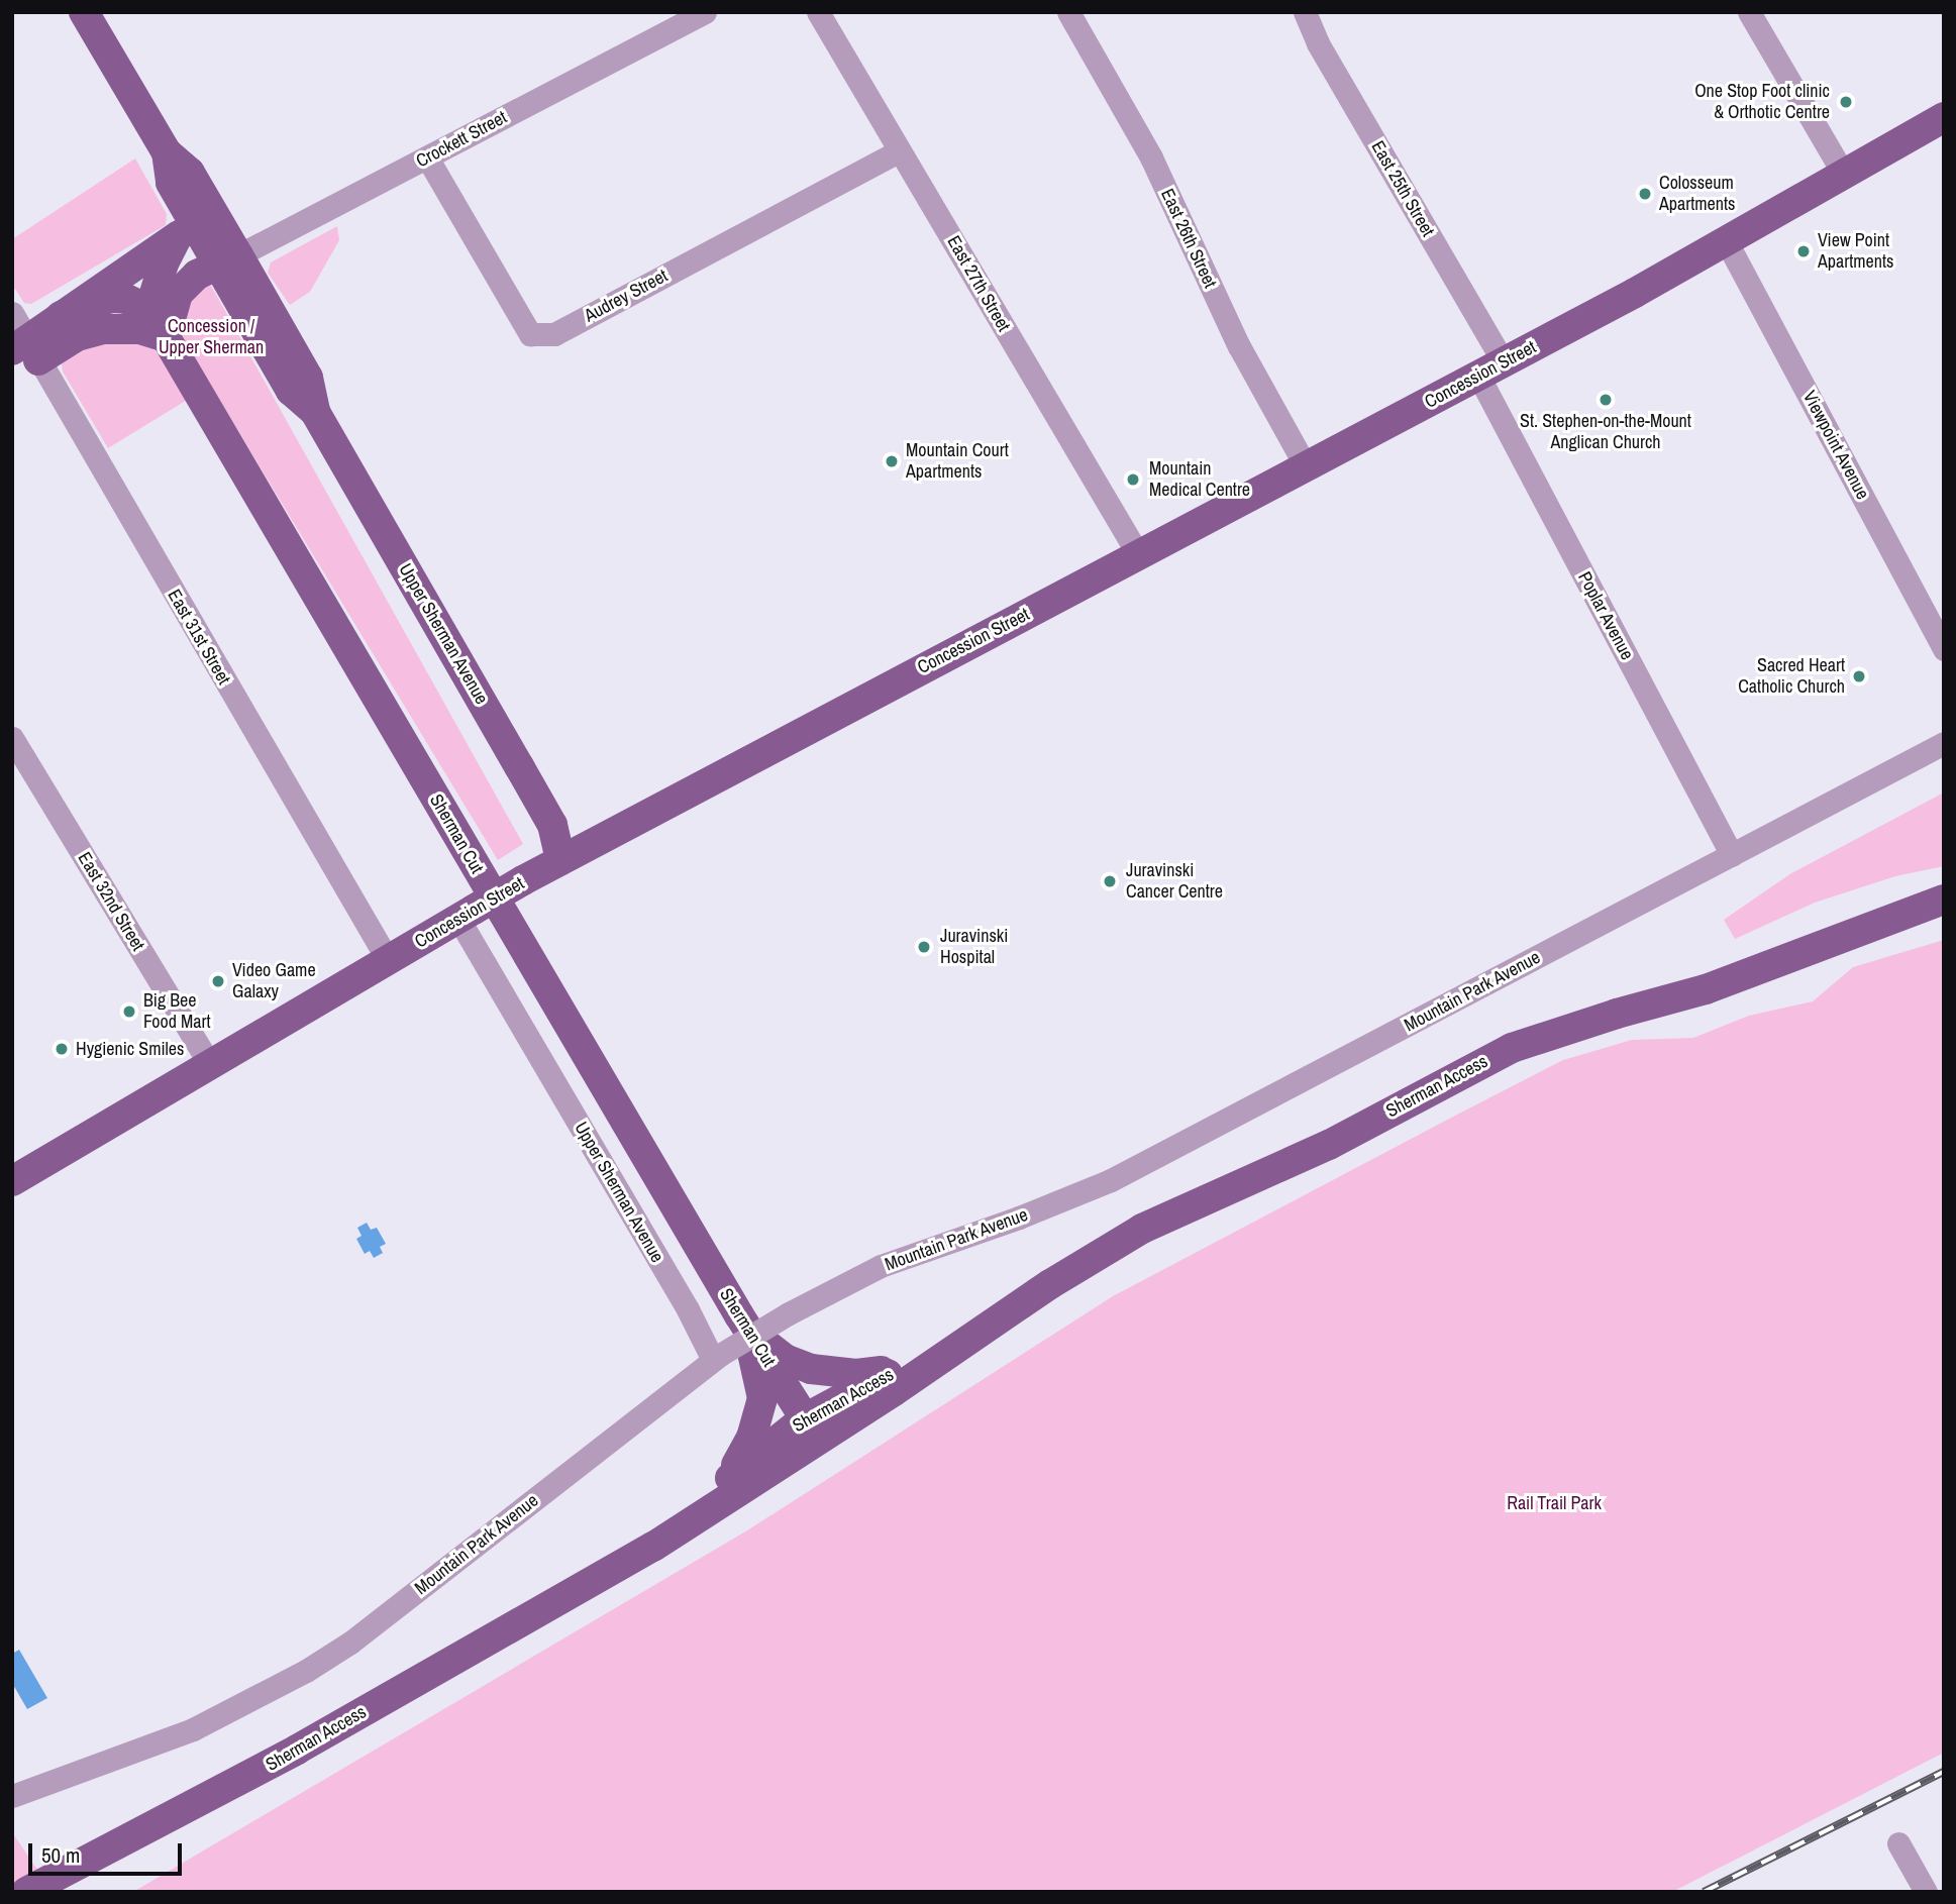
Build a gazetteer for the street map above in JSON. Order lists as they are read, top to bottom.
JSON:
{
  "streets": {
    "main road": [
      "Concession Street",
      "Upper Sherman Avenue",
      "Sherman Cut",
      "Sherman Access"
    ],
    "street": [
      "Crockett Street",
      "East 25th Street",
      "East 26th Street",
      "East 27th Street",
      "Audrey Street",
      "Viewpoint Avenue",
      "Poplar Avenue",
      "East 31st Street",
      "East 32nd Street",
      "Mountain Park Avenue"
    ]
  },
  "crossings": [
    ["Crockett Street", "Audrey Street"],
    ["Crockett Street", "Upper Sherman Avenue"],
    ["East 25th Street", "Concession Street"],
    ["East 25th Street", "Poplar Avenue"],
    ["East 26th Street", "Concession Street"],
    ["East 27th Street", "Audrey Street"],
    ["East 27th Street", "Concession Street"],
    ["Concession Street", "Viewpoint Avenue"],
    ["Concession Street", "Poplar Avenue"],
    ["Concession Street", "Upper Sherman Avenue"],
    ["Concession Street", "East 31st Street"],
    ["Concession Street", "East 32nd Street"],
    ["Poplar Avenue", "Mountain Park Avenue"],
    ["Upper Sherman Avenue", "Mountain Park Avenue"],
    ["Sherman Cut", "Sherman Access"]
  ],
  "parks": ["Concession / Upper Sherman", "Rail Trail Park"],
  "places": [
    "One Stop Foot clinic & Orthotic Centre",
    "Colosseum Apartments",
    "View Point Apartments",
    "St. Stephen-on-the-Mount Anglican Church",
    "Mountain Court Apartments",
    "Mountain Medical Centre",
    "Sacred Heart Catholic Church",
    "Juravinski Cancer Centre",
    "Juravinski Hospital",
    "Video Game Galaxy",
    "Big Bee Food Mart",
    "Hygienic Smiles"
  ],
  "scale_bar": "50 m"
}
